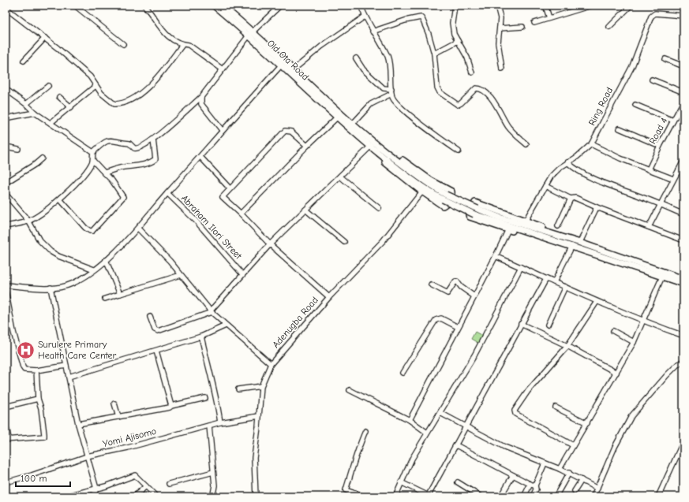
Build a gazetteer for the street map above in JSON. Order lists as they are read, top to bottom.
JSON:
{
  "streets": {
    "street": [
      "Old Ota Road",
      "Ring Road",
      "Road 4",
      "Abraham Ilori Street",
      "Adenugba Road",
      "Yomi Ajisomo"
    ]
  },
  "crossings": [
    ["Adenugba Road", "Yomi Ajisomo"]
  ],
  "places": {
    "hospital": ["Surulere Primary Health Care Center"]
  },
  "scale_bar": "100 m"
}
